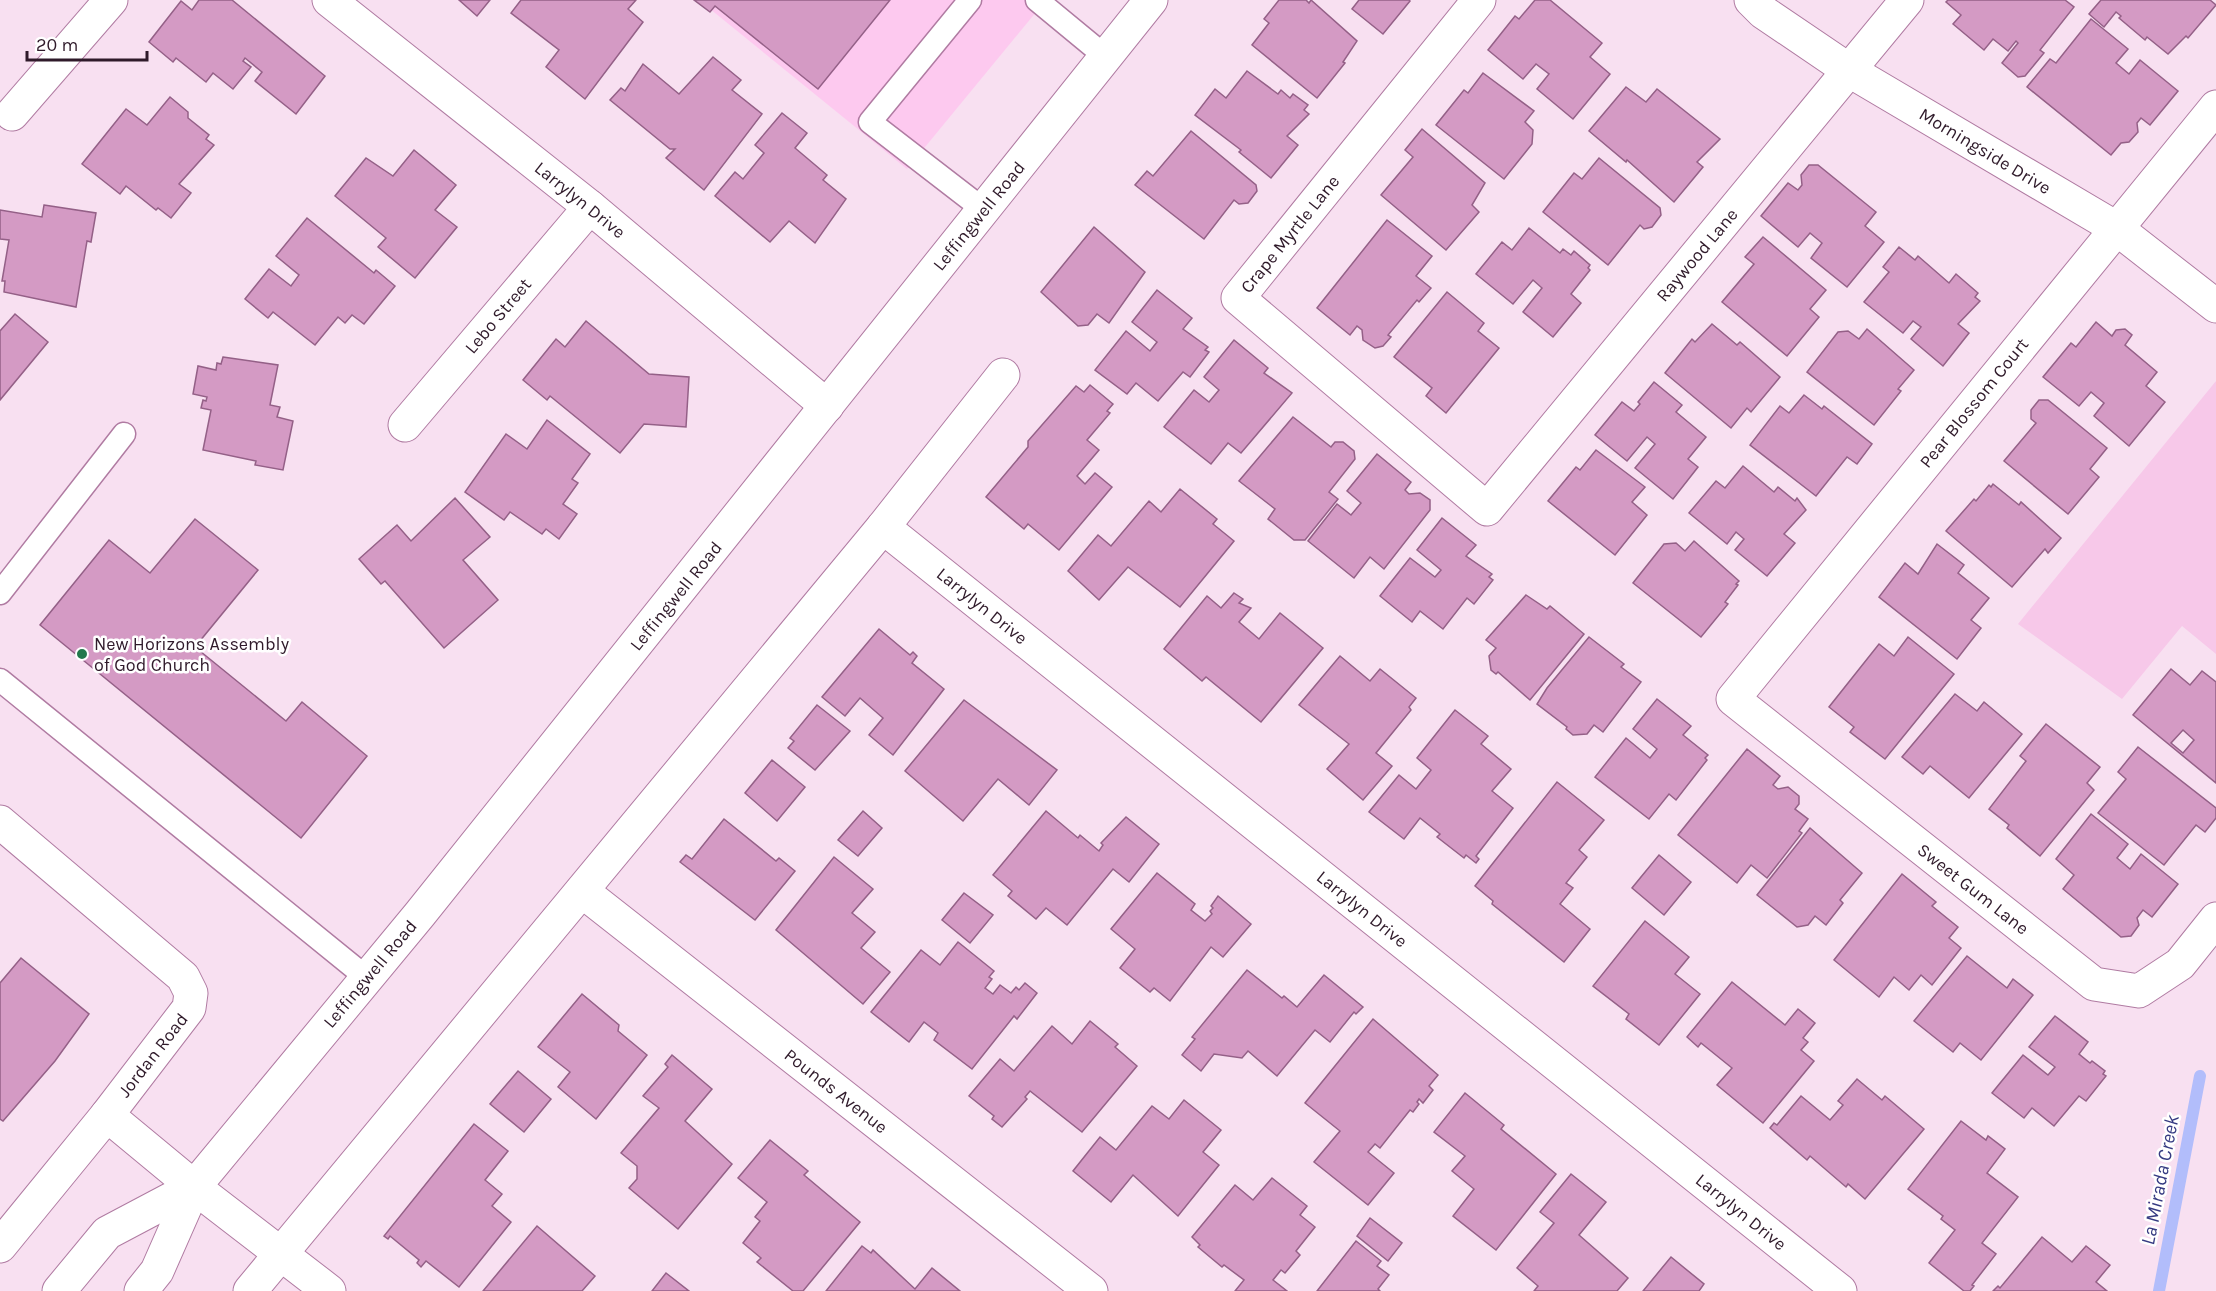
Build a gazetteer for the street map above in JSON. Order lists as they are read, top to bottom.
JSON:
{
  "streets": {
    "street": [
      "Morningside Drive",
      "Larrylyn Drive",
      "Leffingwell Road",
      "Crape Myrtle Lane",
      "Raywood Lane",
      "Lebo Street",
      "Pear Blossom Court",
      "Sweet Gum Lane",
      "Jordan Road",
      "Pounds Avenue"
    ]
  },
  "crossings": [
    ["Morningside Drive", "Raywood Lane"],
    ["Morningside Drive", "Pear Blossom Court"],
    ["Larrylyn Drive", "Leffingwell Road"],
    ["Larrylyn Drive", "Lebo Street"],
    ["Leffingwell Road", "Jordan Road"],
    ["Crape Myrtle Lane", "Raywood Lane"],
    ["Pear Blossom Court", "Sweet Gum Lane"]
  ],
  "water": ["La Mirada Creek"],
  "places": ["New Horizons Assembly of God Church"],
  "scale_bar": "20 m"
}
